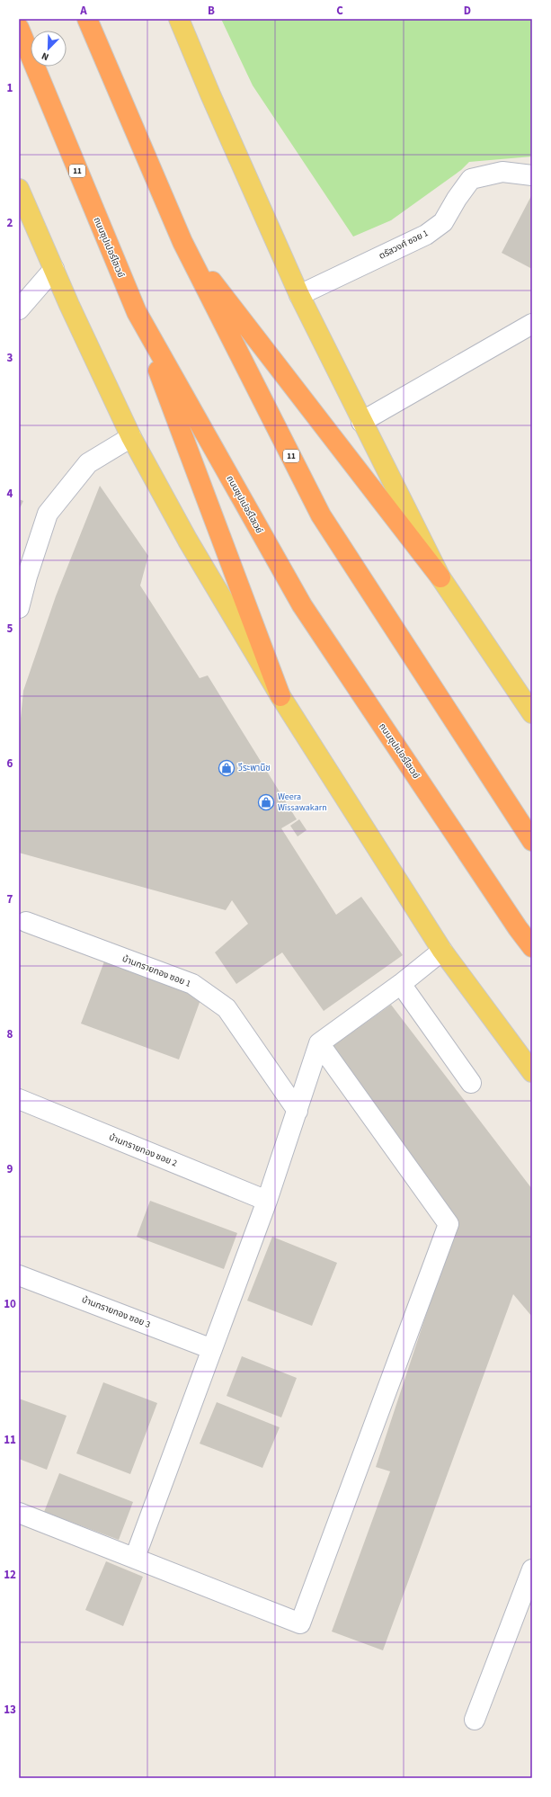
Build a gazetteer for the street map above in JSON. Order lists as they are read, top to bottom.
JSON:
{
  "streets": {
    "highway": ["11", "ถนนซุปเปอร์ไฮเวย์"],
    "street": [
      "ตรัสวงศ์ ซอย 1",
      "บ้านทรายทอง ซอย 1",
      "บ้านทรายทอง ซอย 2",
      "บ้านทรายทอง ซอย 3"
    ]
  },
  "places": {
    "shop": ["วีระพานิช", "Weera Wissawakarn"]
  },
  "north": "bottom left",
  "grid": {
    "columns": [
      "A",
      "B",
      "C",
      "D"
    ],
    "rows": [
      "1",
      "2",
      "3",
      "4",
      "5",
      "6",
      "7",
      "8",
      "9",
      "10",
      "11",
      "12",
      "13"
    ]
  }
}
